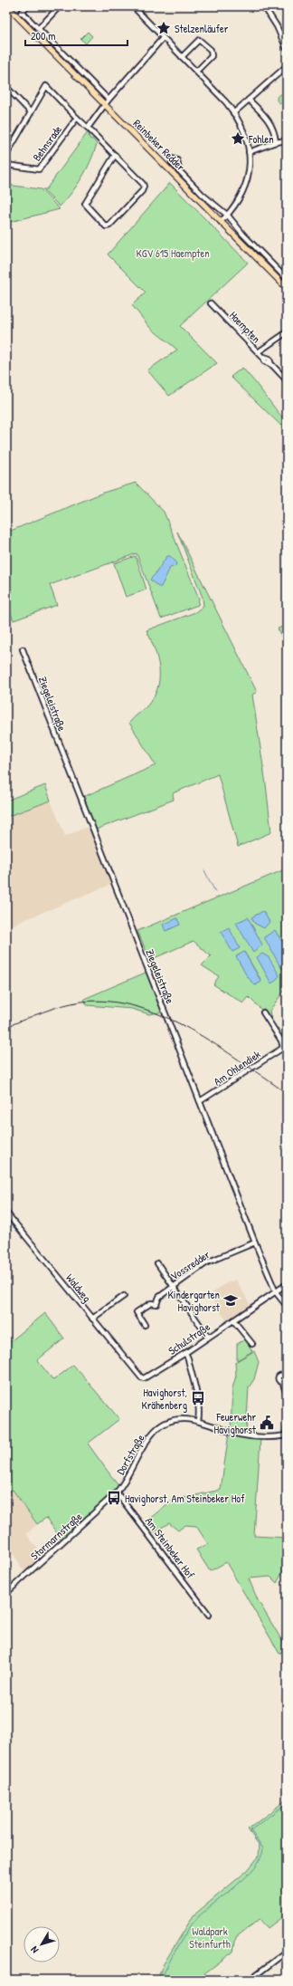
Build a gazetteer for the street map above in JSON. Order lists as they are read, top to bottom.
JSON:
{
  "streets": {
    "main road": ["Reinbeker Redder"],
    "street": [
      "Behnsrade",
      "Haempten",
      "Ziegeleistraße",
      "Am Ohlendiek",
      "Vossredder",
      "Waldweg",
      "Schulstraße",
      "Dorfstraße",
      "Stormarnstraße",
      "Am Steinbeker Hof"
    ]
  },
  "crossings": [
    ["Ziegeleistraße", "Am Ohlendiek"],
    ["Ziegeleistraße", "Vossredder"],
    ["Ziegeleistraße", "Schulstraße"],
    ["Waldweg", "Schulstraße"],
    ["Dorfstraße", "Stormarnstraße"],
    ["Dorfstraße", "Am Steinbeker Hof"],
    ["Stormarnstraße", "Am Steinbeker Hof"]
  ],
  "parks": ["KGV 615 Haempten", "Waldpark Steinfurth"],
  "places": {
    "place": ["Stelzenläufer", "Fohlen"],
    "school or university": ["Kindergarten Havighorst"],
    "bus stop": ["Havighorst, Krähenberg", "Havighorst, Am Steinbeker Hof"],
    "public building": ["Feuerwehr Havighorst"]
  },
  "scale_bar": "200 m",
  "north": "bottom left"
}
